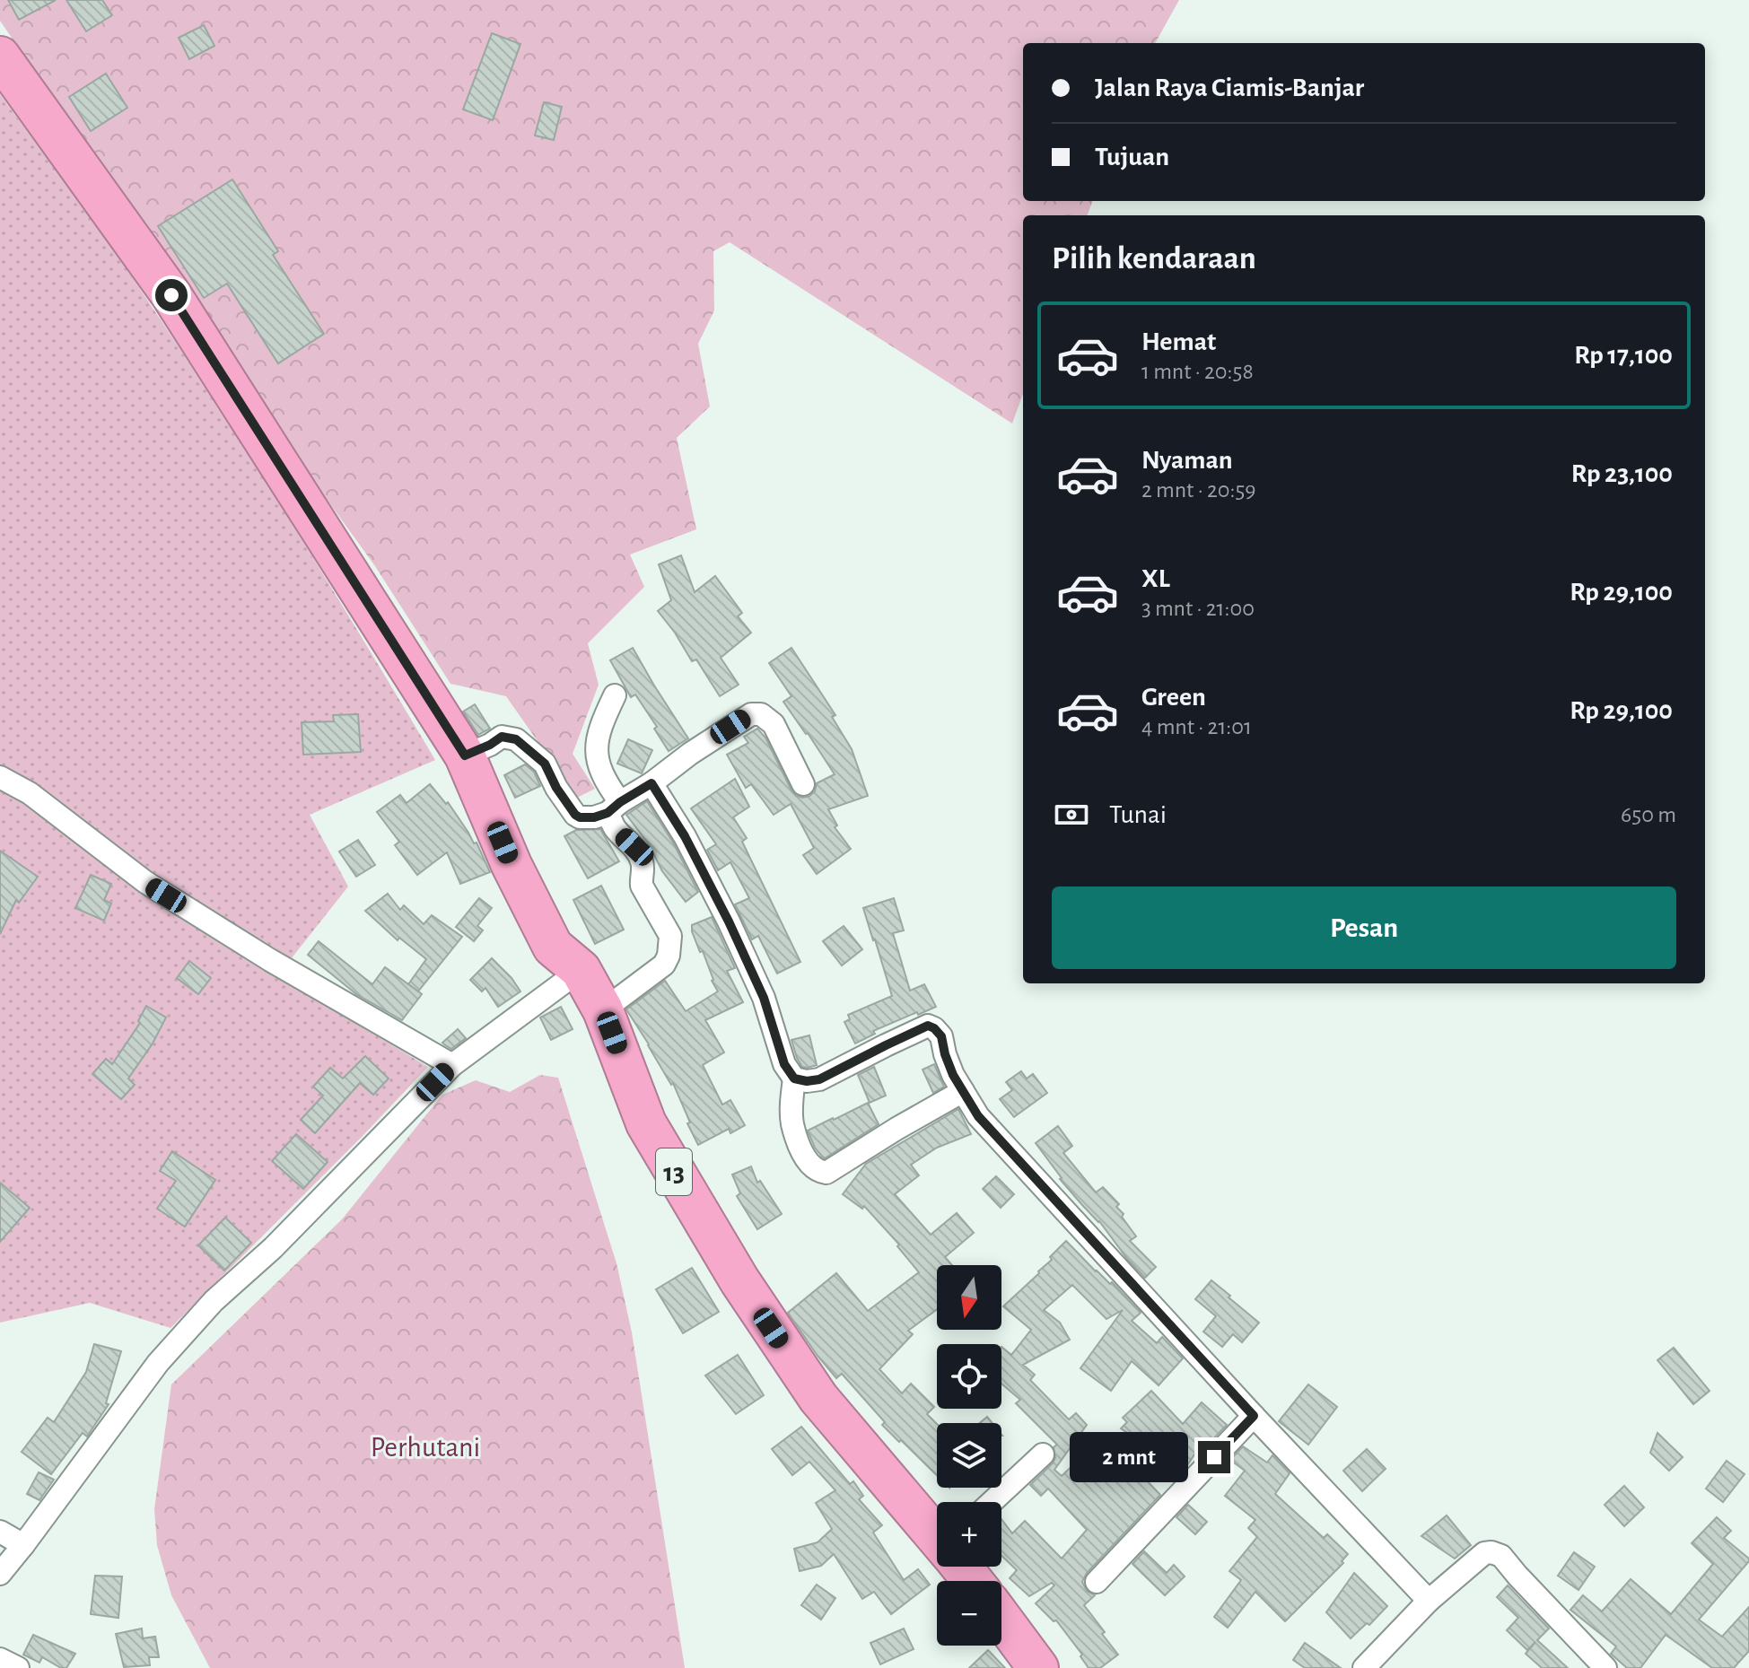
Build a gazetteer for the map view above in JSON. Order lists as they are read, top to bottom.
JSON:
{
  "streets": {
    "highway": ["13"]
  },
  "parks": ["Perhutani"],
  "north": "bottom",
  "page": {
    "banner": ["Jalan Raya Ciamis-Banjar", "Tujuan"],
    "heading": "Pilih kendaraan",
    "list": [
      {
        "name": "Hemat",
        "note": "1 mnt · 20:58",
        "value": "Rp 17,100"
      },
      {
        "name": "Nyaman",
        "note": "2 mnt · 20:59",
        "value": "Rp 23,100"
      },
      {
        "name": "XL",
        "note": "3 mnt · 21:00",
        "value": "Rp 29,100"
      },
      {
        "name": "Green",
        "note": "4 mnt · 21:01",
        "value": "Rp 29,100"
      }
    ],
    "pay": ["Tunai", "650 m"],
    "buttons": "Pesan",
    "map_buttons": ["+", "−"],
    "bubble": "2 mnt"
  }
}
